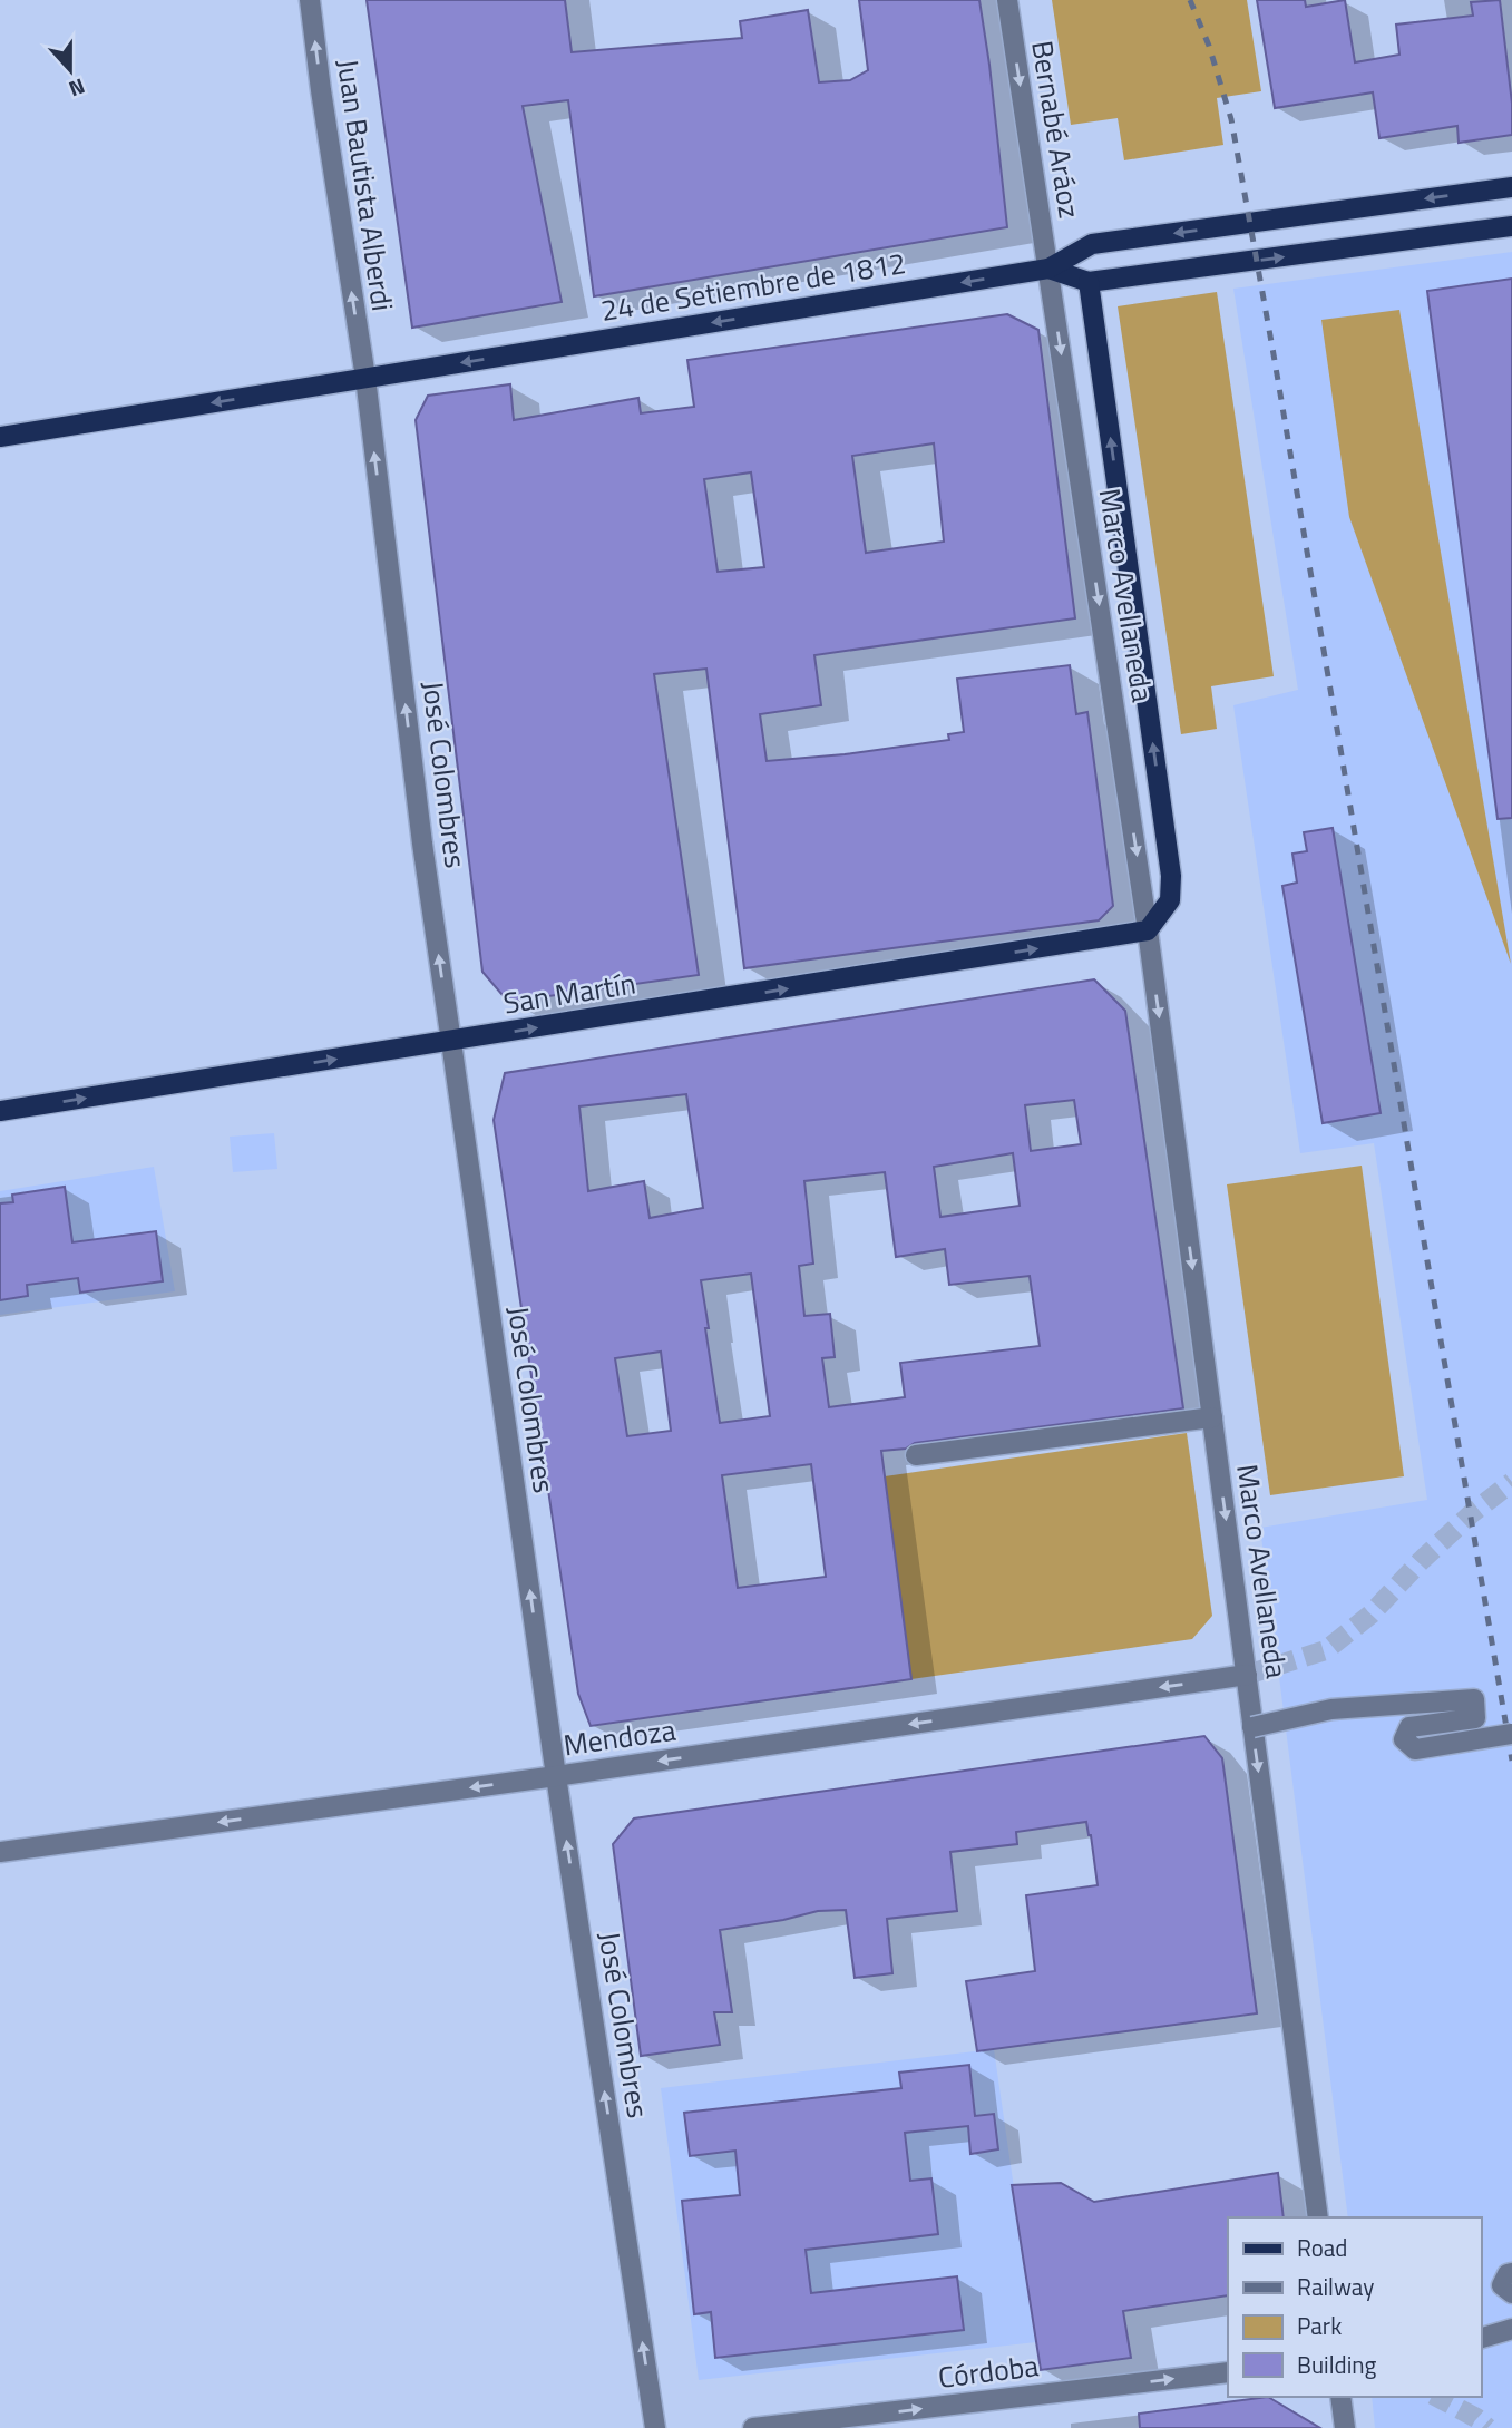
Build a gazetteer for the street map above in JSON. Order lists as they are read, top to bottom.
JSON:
{
  "streets": {
    "main road": ["24 de Setiembre de 1812", "Marco Avellaneda", "San Martín"],
    "street": [
      "Bernabé Aráoz",
      "Juan Bautista Alberdi",
      "José Colombres",
      "Mendoza",
      "Córdoba"
    ]
  },
  "crossings": [
    ["Bernabé Aráoz", "24 de Setiembre de 1812"],
    ["Bernabé Aráoz", "Marco Avellaneda"],
    ["Juan Bautista Alberdi", "24 de Setiembre de 1812"],
    ["Juan Bautista Alberdi", "José Colombres"],
    ["24 de Setiembre de 1812", "Marco Avellaneda"],
    ["24 de Setiembre de 1812", "José Colombres"],
    ["Marco Avellaneda", "San Martín"],
    ["Marco Avellaneda", "Mendoza"],
    ["José Colombres", "San Martín"],
    ["José Colombres", "Mendoza"]
  ],
  "one_way": [
    "Bernabé Aráoz",
    "Juan Bautista Alberdi",
    "24 de Setiembre de 1812",
    "José Colombres",
    "San Martín",
    "Mendoza",
    "Córdoba"
  ],
  "legend": [
    "Road",
    "Railway",
    "Park",
    "Building"
  ],
  "north": "bottom"
}
